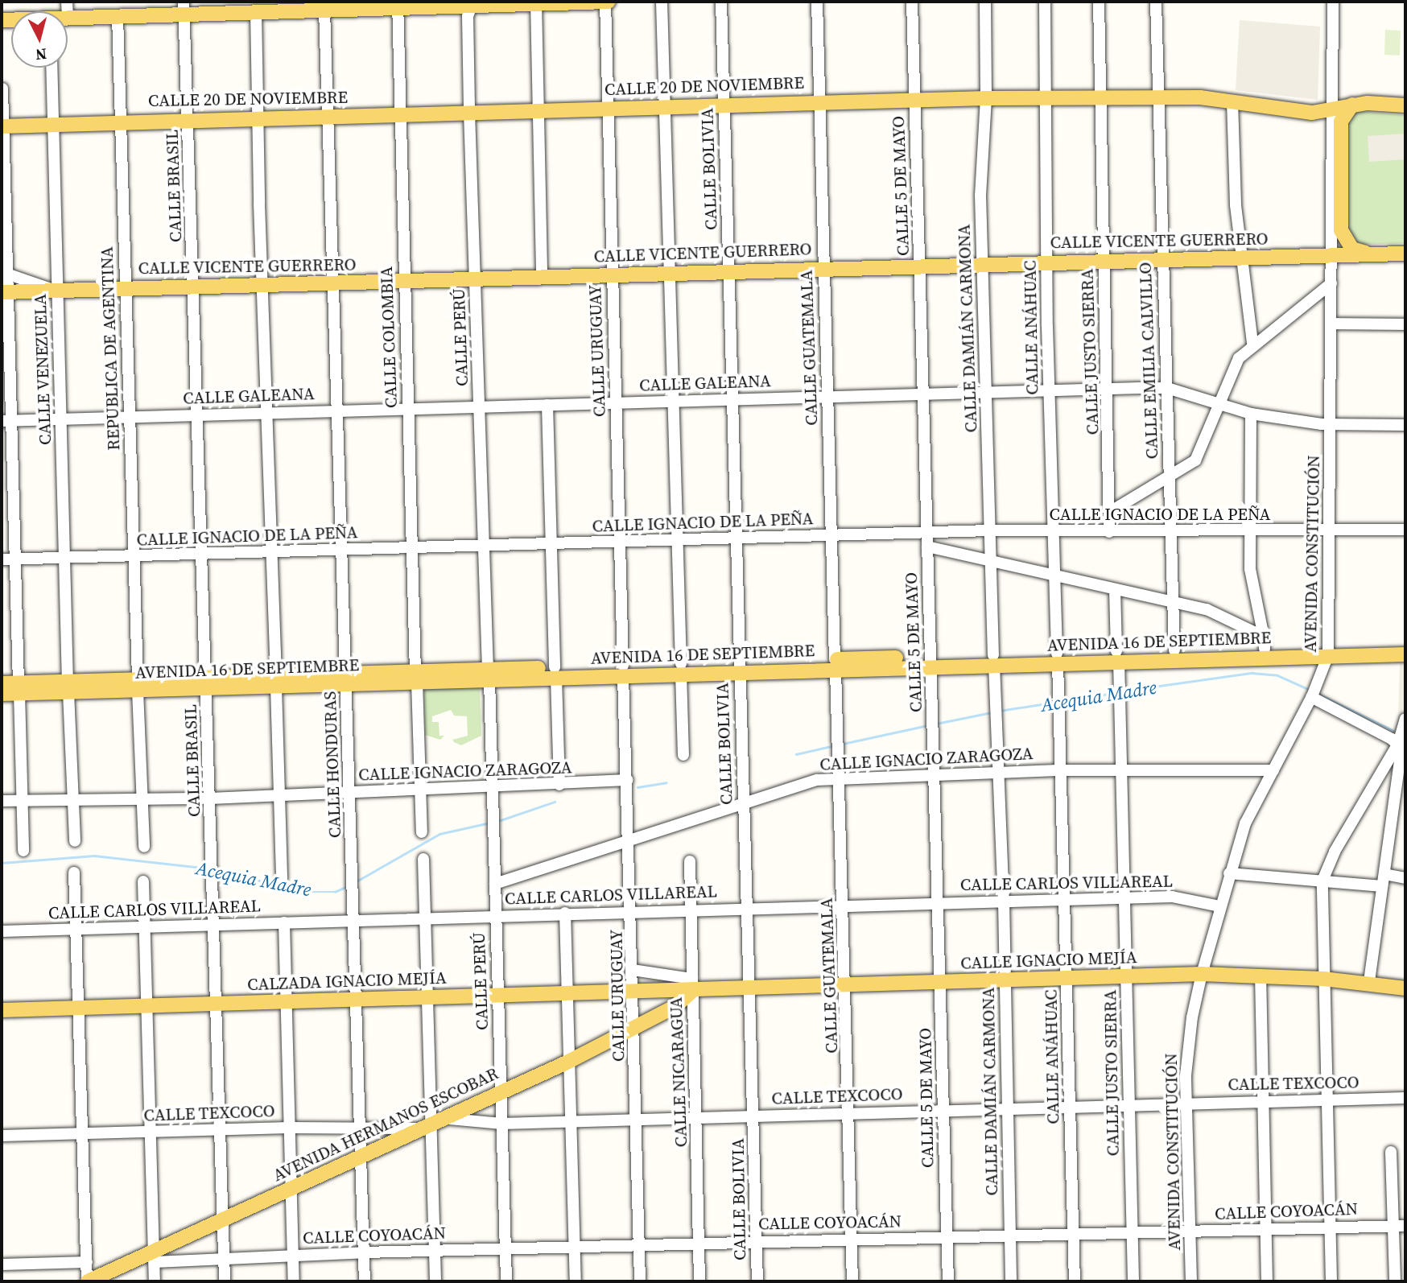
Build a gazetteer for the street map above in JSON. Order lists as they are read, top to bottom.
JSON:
{
  "streets": {
    "main road": [
      "CALLE 20 DE NOVIEMBRE",
      "CALLE VICENTE GUERRERO",
      "AVENIDA 16 DE SEPTIEMBRE",
      "CALLE IGNACIO MEJÍA",
      "CALZADA IGNACIO MEJÍA",
      "AVENIDA HERMANOS ESCOBAR"
    ],
    "street": [
      "CALLE BOLIVIA",
      "CALLE BRASIL",
      "CALLE 5 DE MAYO",
      "CALLE ANÁHUAC",
      "CALLE DAMIÁN CARMONA",
      "CALLE COLOMBIA",
      "CALLE PERÚ",
      "CALLE GUATEMALA",
      "REPUBLICA DE AGENTINA",
      "CALLE URUGUAY",
      "CALLE JUSTO SIERRA",
      "CALLE EMILIA CALVILLO",
      "CALLE VENEZUELA",
      "CALLE GALEANA",
      "CALLE IGNACIO DE LA PEÑA",
      "AVENIDA CONSTITUCIÓN",
      "CALLE IGNACIO ZARAGOZA",
      "CALLE HONDURAS",
      "CALLE CARLOS VILLAREAL",
      "CALLE NICARAGUA",
      "CALLE TEXCOCO",
      "CALLE COYOACÁN"
    ]
  },
  "crossings": [
    ["CALLE 20 DE NOVIEMBRE", "CALLE BOLIVIA"],
    ["CALLE 20 DE NOVIEMBRE", "CALLE BRASIL"],
    ["CALLE 20 DE NOVIEMBRE", "CALLE 5 DE MAYO"],
    ["CALLE 20 DE NOVIEMBRE", "CALLE ANÁHUAC"],
    ["CALLE 20 DE NOVIEMBRE", "CALLE DAMIÁN CARMONA"],
    ["CALLE 20 DE NOVIEMBRE", "CALLE COLOMBIA"],
    ["CALLE 20 DE NOVIEMBRE", "CALLE PERÚ"],
    ["CALLE 20 DE NOVIEMBRE", "CALLE GUATEMALA"],
    ["CALLE 20 DE NOVIEMBRE", "REPUBLICA DE AGENTINA"],
    ["CALLE 20 DE NOVIEMBRE", "CALLE URUGUAY"],
    ["CALLE 20 DE NOVIEMBRE", "CALLE JUSTO SIERRA"],
    ["CALLE 20 DE NOVIEMBRE", "CALLE EMILIA CALVILLO"],
    ["CALLE 20 DE NOVIEMBRE", "CALLE VENEZUELA"],
    ["CALLE 20 DE NOVIEMBRE", "AVENIDA CONSTITUCIÓN"],
    ["CALLE 20 DE NOVIEMBRE", "CALLE HONDURAS"],
    ["CALLE BOLIVIA", "CALLE VICENTE GUERRERO"],
    ["CALLE BOLIVIA", "CALLE GALEANA"],
    ["CALLE BOLIVIA", "CALLE IGNACIO DE LA PEÑA"],
    ["CALLE BOLIVIA", "AVENIDA 16 DE SEPTIEMBRE"],
    ["CALLE BOLIVIA", "CALLE IGNACIO ZARAGOZA"],
    ["CALLE BOLIVIA", "CALLE CARLOS VILLAREAL"],
    ["CALLE BOLIVIA", "CALLE IGNACIO MEJÍA"],
    ["CALLE BOLIVIA", "CALLE TEXCOCO"],
    ["CALLE BOLIVIA", "CALLE COYOACÁN"],
    ["CALLE BRASIL", "CALLE VICENTE GUERRERO"],
    ["CALLE BRASIL", "CALLE GALEANA"],
    ["CALLE BRASIL", "CALLE IGNACIO DE LA PEÑA"],
    ["CALLE BRASIL", "AVENIDA 16 DE SEPTIEMBRE"],
    ["CALLE BRASIL", "CALLE IGNACIO ZARAGOZA"],
    ["CALLE BRASIL", "CALLE CARLOS VILLAREAL"],
    ["CALLE BRASIL", "CALZADA IGNACIO MEJÍA"],
    ["CALLE BRASIL", "CALLE TEXCOCO"],
    ["CALLE BRASIL", "AVENIDA HERMANOS ESCOBAR"],
    ["CALLE BRASIL", "CALLE COYOACÁN"],
    ["CALLE 5 DE MAYO", "CALLE VICENTE GUERRERO"],
    ["CALLE 5 DE MAYO", "CALLE GALEANA"],
    ["CALLE 5 DE MAYO", "CALLE IGNACIO DE LA PEÑA"],
    ["CALLE 5 DE MAYO", "AVENIDA 16 DE SEPTIEMBRE"],
    ["CALLE 5 DE MAYO", "CALLE IGNACIO ZARAGOZA"],
    ["CALLE 5 DE MAYO", "CALLE CARLOS VILLAREAL"],
    ["CALLE 5 DE MAYO", "CALLE IGNACIO MEJÍA"],
    ["CALLE 5 DE MAYO", "CALLE TEXCOCO"],
    ["CALLE 5 DE MAYO", "CALLE COYOACÁN"],
    ["CALLE VICENTE GUERRERO", "CALLE ANÁHUAC"],
    ["CALLE VICENTE GUERRERO", "CALLE DAMIÁN CARMONA"],
    ["CALLE VICENTE GUERRERO", "CALLE COLOMBIA"],
    ["CALLE VICENTE GUERRERO", "CALLE PERÚ"],
    ["CALLE VICENTE GUERRERO", "CALLE GUATEMALA"],
    ["CALLE VICENTE GUERRERO", "REPUBLICA DE AGENTINA"],
    ["CALLE VICENTE GUERRERO", "CALLE URUGUAY"],
    ["CALLE VICENTE GUERRERO", "CALLE JUSTO SIERRA"],
    ["CALLE VICENTE GUERRERO", "CALLE EMILIA CALVILLO"],
    ["CALLE VICENTE GUERRERO", "CALLE VENEZUELA"],
    ["CALLE VICENTE GUERRERO", "AVENIDA CONSTITUCIÓN"],
    ["CALLE VICENTE GUERRERO", "CALLE HONDURAS"],
    ["CALLE ANÁHUAC", "CALLE GALEANA"],
    ["CALLE ANÁHUAC", "CALLE IGNACIO DE LA PEÑA"],
    ["CALLE ANÁHUAC", "AVENIDA 16 DE SEPTIEMBRE"],
    ["CALLE ANÁHUAC", "CALLE IGNACIO ZARAGOZA"],
    ["CALLE ANÁHUAC", "CALLE CARLOS VILLAREAL"],
    ["CALLE ANÁHUAC", "CALLE IGNACIO MEJÍA"],
    ["CALLE ANÁHUAC", "CALLE TEXCOCO"],
    ["CALLE ANÁHUAC", "CALLE COYOACÁN"],
    ["CALLE DAMIÁN CARMONA", "CALLE GALEANA"],
    ["CALLE DAMIÁN CARMONA", "CALLE IGNACIO DE LA PEÑA"],
    ["CALLE DAMIÁN CARMONA", "AVENIDA 16 DE SEPTIEMBRE"],
    ["CALLE DAMIÁN CARMONA", "CALLE IGNACIO ZARAGOZA"],
    ["CALLE DAMIÁN CARMONA", "CALLE CARLOS VILLAREAL"],
    ["CALLE DAMIÁN CARMONA", "CALLE IGNACIO MEJÍA"],
    ["CALLE DAMIÁN CARMONA", "CALLE TEXCOCO"],
    ["CALLE DAMIÁN CARMONA", "CALLE COYOACÁN"],
    ["CALLE COLOMBIA", "CALLE GALEANA"],
    ["CALLE COLOMBIA", "CALLE IGNACIO DE LA PEÑA"],
    ["CALLE COLOMBIA", "AVENIDA 16 DE SEPTIEMBRE"],
    ["CALLE COLOMBIA", "CALLE IGNACIO ZARAGOZA"],
    ["CALLE PERÚ", "CALLE GALEANA"],
    ["CALLE PERÚ", "CALLE IGNACIO DE LA PEÑA"],
    ["CALLE PERÚ", "AVENIDA 16 DE SEPTIEMBRE"],
    ["CALLE PERÚ", "CALLE IGNACIO ZARAGOZA"],
    ["CALLE PERÚ", "CALLE CARLOS VILLAREAL"],
    ["CALLE PERÚ", "CALZADA IGNACIO MEJÍA"],
    ["CALLE PERÚ", "CALLE TEXCOCO"],
    ["CALLE PERÚ", "AVENIDA HERMANOS ESCOBAR"],
    ["CALLE PERÚ", "CALLE COYOACÁN"],
    ["CALLE GUATEMALA", "CALLE GALEANA"],
    ["CALLE GUATEMALA", "CALLE IGNACIO DE LA PEÑA"],
    ["CALLE GUATEMALA", "AVENIDA 16 DE SEPTIEMBRE"],
    ["CALLE GUATEMALA", "CALLE IGNACIO ZARAGOZA"],
    ["CALLE GUATEMALA", "CALLE CARLOS VILLAREAL"],
    ["CALLE GUATEMALA", "CALLE IGNACIO MEJÍA"],
    ["CALLE GUATEMALA", "CALLE TEXCOCO"],
    ["CALLE GUATEMALA", "CALLE COYOACÁN"],
    ["REPUBLICA DE AGENTINA", "CALLE GALEANA"],
    ["REPUBLICA DE AGENTINA", "CALLE IGNACIO DE LA PEÑA"],
    ["REPUBLICA DE AGENTINA", "AVENIDA 16 DE SEPTIEMBRE"],
    ["REPUBLICA DE AGENTINA", "CALLE IGNACIO ZARAGOZA"],
    ["CALLE URUGUAY", "CALLE GALEANA"],
    ["CALLE URUGUAY", "CALLE IGNACIO DE LA PEÑA"],
    ["CALLE URUGUAY", "AVENIDA 16 DE SEPTIEMBRE"],
    ["CALLE URUGUAY", "CALLE IGNACIO ZARAGOZA"],
    ["CALLE URUGUAY", "CALLE CARLOS VILLAREAL"],
    ["CALLE URUGUAY", "CALZADA IGNACIO MEJÍA"],
    ["CALLE URUGUAY", "CALLE TEXCOCO"],
    ["CALLE URUGUAY", "AVENIDA HERMANOS ESCOBAR"],
    ["CALLE URUGUAY", "CALLE COYOACÁN"],
    ["CALLE JUSTO SIERRA", "CALLE GALEANA"],
    ["CALLE JUSTO SIERRA", "CALLE IGNACIO DE LA PEÑA"],
    ["CALLE JUSTO SIERRA", "AVENIDA 16 DE SEPTIEMBRE"],
    ["CALLE JUSTO SIERRA", "CALLE IGNACIO ZARAGOZA"],
    ["CALLE JUSTO SIERRA", "CALLE CARLOS VILLAREAL"],
    ["CALLE JUSTO SIERRA", "CALLE IGNACIO MEJÍA"],
    ["CALLE JUSTO SIERRA", "CALLE TEXCOCO"],
    ["CALLE JUSTO SIERRA", "CALLE COYOACÁN"],
    ["CALLE EMILIA CALVILLO", "CALLE GALEANA"],
    ["CALLE EMILIA CALVILLO", "CALLE IGNACIO DE LA PEÑA"],
    ["CALLE EMILIA CALVILLO", "AVENIDA 16 DE SEPTIEMBRE"],
    ["CALLE VENEZUELA", "CALLE GALEANA"],
    ["CALLE VENEZUELA", "CALLE IGNACIO DE LA PEÑA"],
    ["CALLE VENEZUELA", "AVENIDA 16 DE SEPTIEMBRE"],
    ["CALLE VENEZUELA", "CALLE IGNACIO ZARAGOZA"],
    ["CALLE GALEANA", "AVENIDA CONSTITUCIÓN"],
    ["CALLE GALEANA", "CALLE HONDURAS"],
    ["CALLE IGNACIO DE LA PEÑA", "AVENIDA CONSTITUCIÓN"],
    ["CALLE IGNACIO DE LA PEÑA", "CALLE HONDURAS"],
    ["AVENIDA CONSTITUCIÓN", "AVENIDA 16 DE SEPTIEMBRE"],
    ["AVENIDA CONSTITUCIÓN", "CALLE IGNACIO ZARAGOZA"],
    ["AVENIDA CONSTITUCIÓN", "CALLE CARLOS VILLAREAL"],
    ["AVENIDA CONSTITUCIÓN", "CALLE IGNACIO MEJÍA"],
    ["AVENIDA CONSTITUCIÓN", "CALLE TEXCOCO"],
    ["AVENIDA CONSTITUCIÓN", "CALLE COYOACÁN"],
    ["AVENIDA 16 DE SEPTIEMBRE", "CALLE HONDURAS"],
    ["CALLE IGNACIO ZARAGOZA", "CALLE HONDURAS"],
    ["CALLE HONDURAS", "CALLE CARLOS VILLAREAL"],
    ["CALLE HONDURAS", "CALZADA IGNACIO MEJÍA"],
    ["CALLE HONDURAS", "CALLE TEXCOCO"],
    ["CALLE HONDURAS", "AVENIDA HERMANOS ESCOBAR"],
    ["CALLE HONDURAS", "CALLE COYOACÁN"],
    ["CALLE CARLOS VILLAREAL", "CALLE NICARAGUA"],
    ["CALLE IGNACIO MEJÍA", "CALZADA IGNACIO MEJÍA"],
    ["CALLE IGNACIO MEJÍA", "CALLE NICARAGUA"],
    ["CALLE IGNACIO MEJÍA", "AVENIDA HERMANOS ESCOBAR"],
    ["CALZADA IGNACIO MEJÍA", "CALLE NICARAGUA"],
    ["CALZADA IGNACIO MEJÍA", "AVENIDA HERMANOS ESCOBAR"],
    ["CALLE NICARAGUA", "CALLE TEXCOCO"],
    ["CALLE NICARAGUA", "AVENIDA HERMANOS ESCOBAR"],
    ["CALLE NICARAGUA", "CALLE COYOACÁN"],
    ["CALLE TEXCOCO", "AVENIDA HERMANOS ESCOBAR"],
    ["AVENIDA HERMANOS ESCOBAR", "CALLE COYOACÁN"]
  ],
  "water": ["Acequia Madre"],
  "north": "bottom"
}
